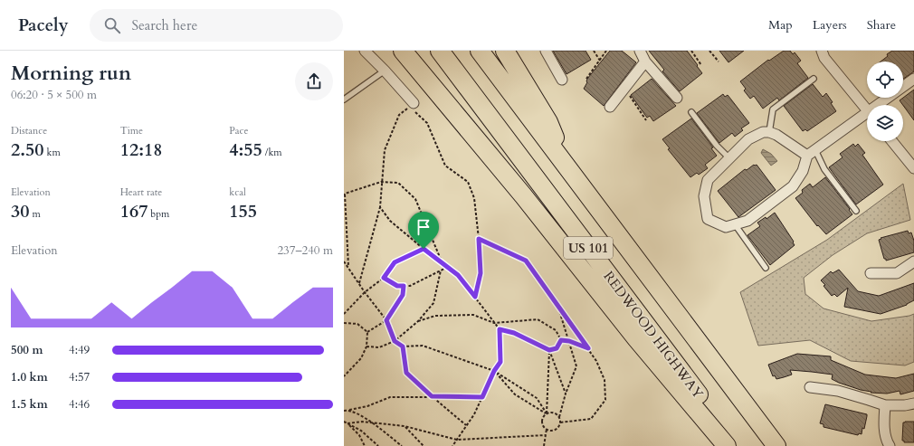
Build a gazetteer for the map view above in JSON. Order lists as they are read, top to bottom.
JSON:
{
  "streets": {
    "highway": ["US 101", "REDWOOD HIGHWAY"]
  },
  "page": {
    "header": "Pacely",
    "search": "Search here",
    "nav": ["Map", "Layers", "Share"],
    "heading": ["Morning run", "06:20 · 5 × 500 m"],
    "stats": [
      ["Distance", "2.50 km"],
      ["Time", "12:18"],
      ["Pace", "4:55 /km"],
      ["Elevation", "30 m"],
      ["Heart rate", "167 bpm"],
      ["kcal", "155"]
    ],
    "chart": ["Elevation", "237–240 m"],
    "list": [
      {
        "name": "500 m",
        "note": "4:49"
      },
      {
        "name": "1.0 km",
        "note": "4:57"
      },
      {
        "name": "1.5 km",
        "note": "4:46"
      }
    ]
  }
}
